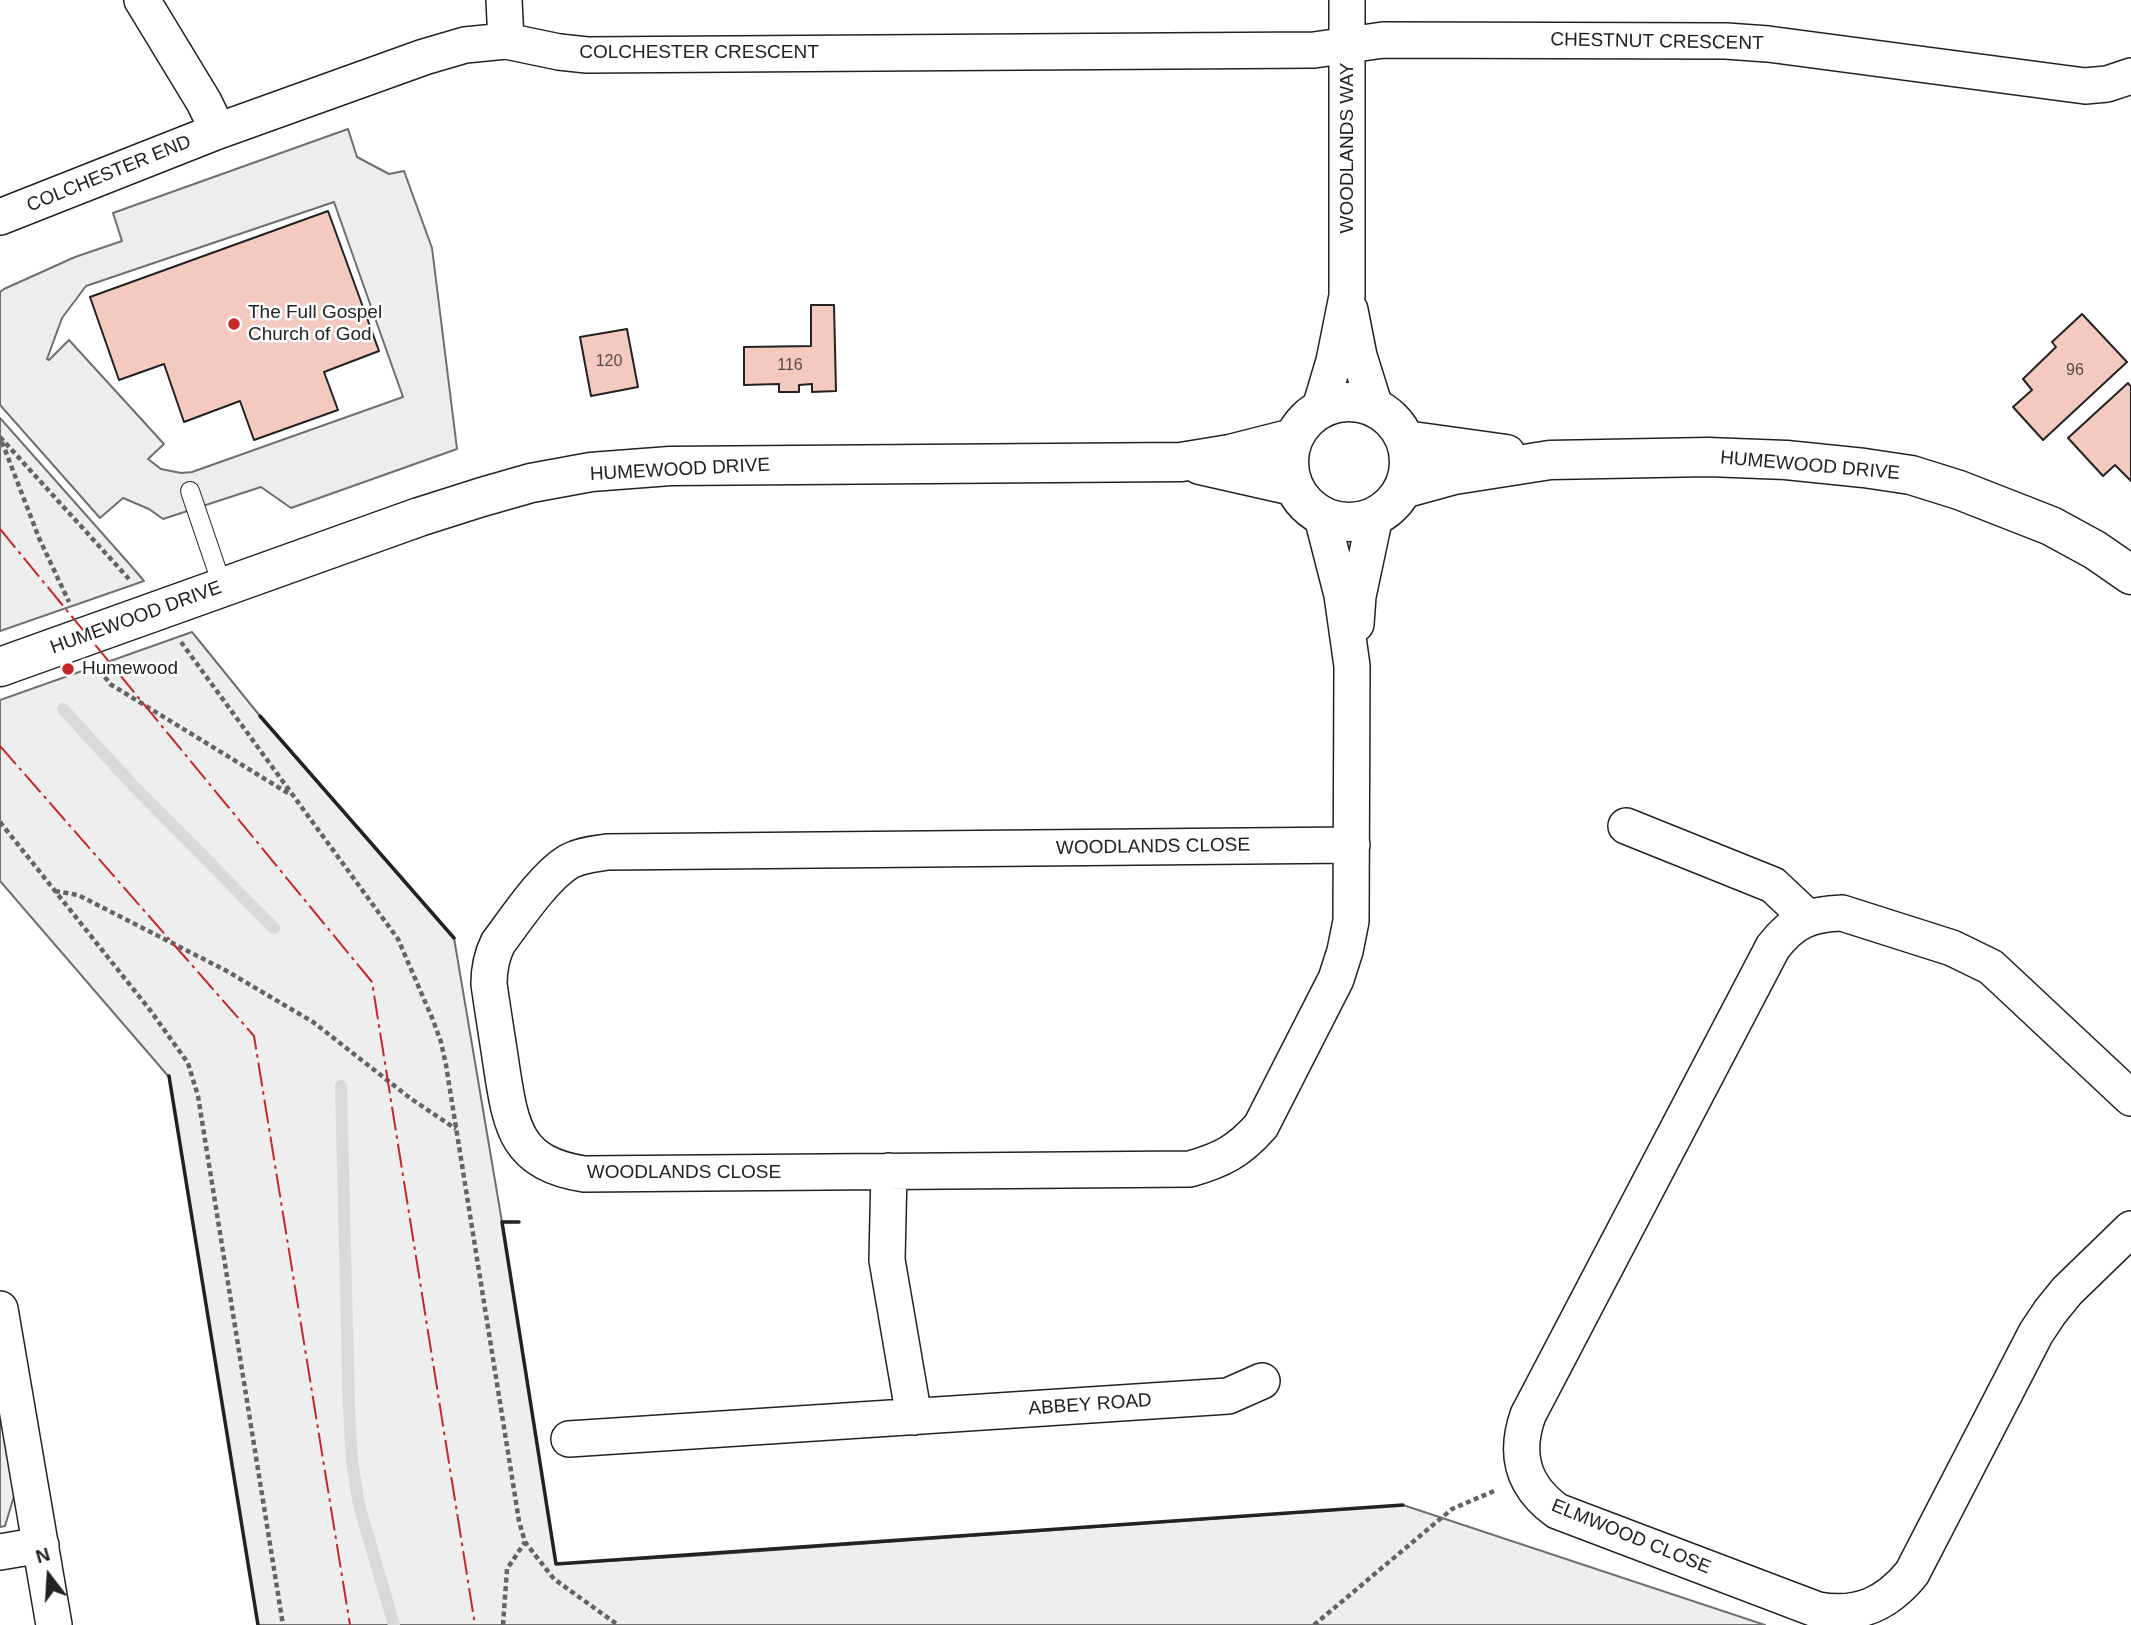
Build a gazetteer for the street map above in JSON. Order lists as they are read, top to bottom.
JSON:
{
  "streets": {
    "street": [
      "CHESTNUT CRESCENT",
      "COLCHESTER CRESCENT",
      "WOODLANDS WAY",
      "COLCHESTER END",
      "HUMEWOOD DRIVE",
      "WOODLANDS CLOSE",
      "ABBEY ROAD",
      "ELMWOOD CLOSE"
    ]
  },
  "crossings": [
    ["CHESTNUT CRESCENT", "COLCHESTER CRESCENT"],
    ["CHESTNUT CRESCENT", "WOODLANDS WAY"],
    ["COLCHESTER CRESCENT", "WOODLANDS WAY"],
    ["COLCHESTER CRESCENT", "COLCHESTER END"],
    ["WOODLANDS WAY", "HUMEWOOD DRIVE"],
    ["WOODLANDS WAY", "WOODLANDS CLOSE"],
    ["HUMEWOOD DRIVE", "WOODLANDS CLOSE"]
  ],
  "places": ["The Full Gospel Church of God", "Humewood"],
  "house_numbers": ["120", "116", "96"],
  "north": "top"
}
